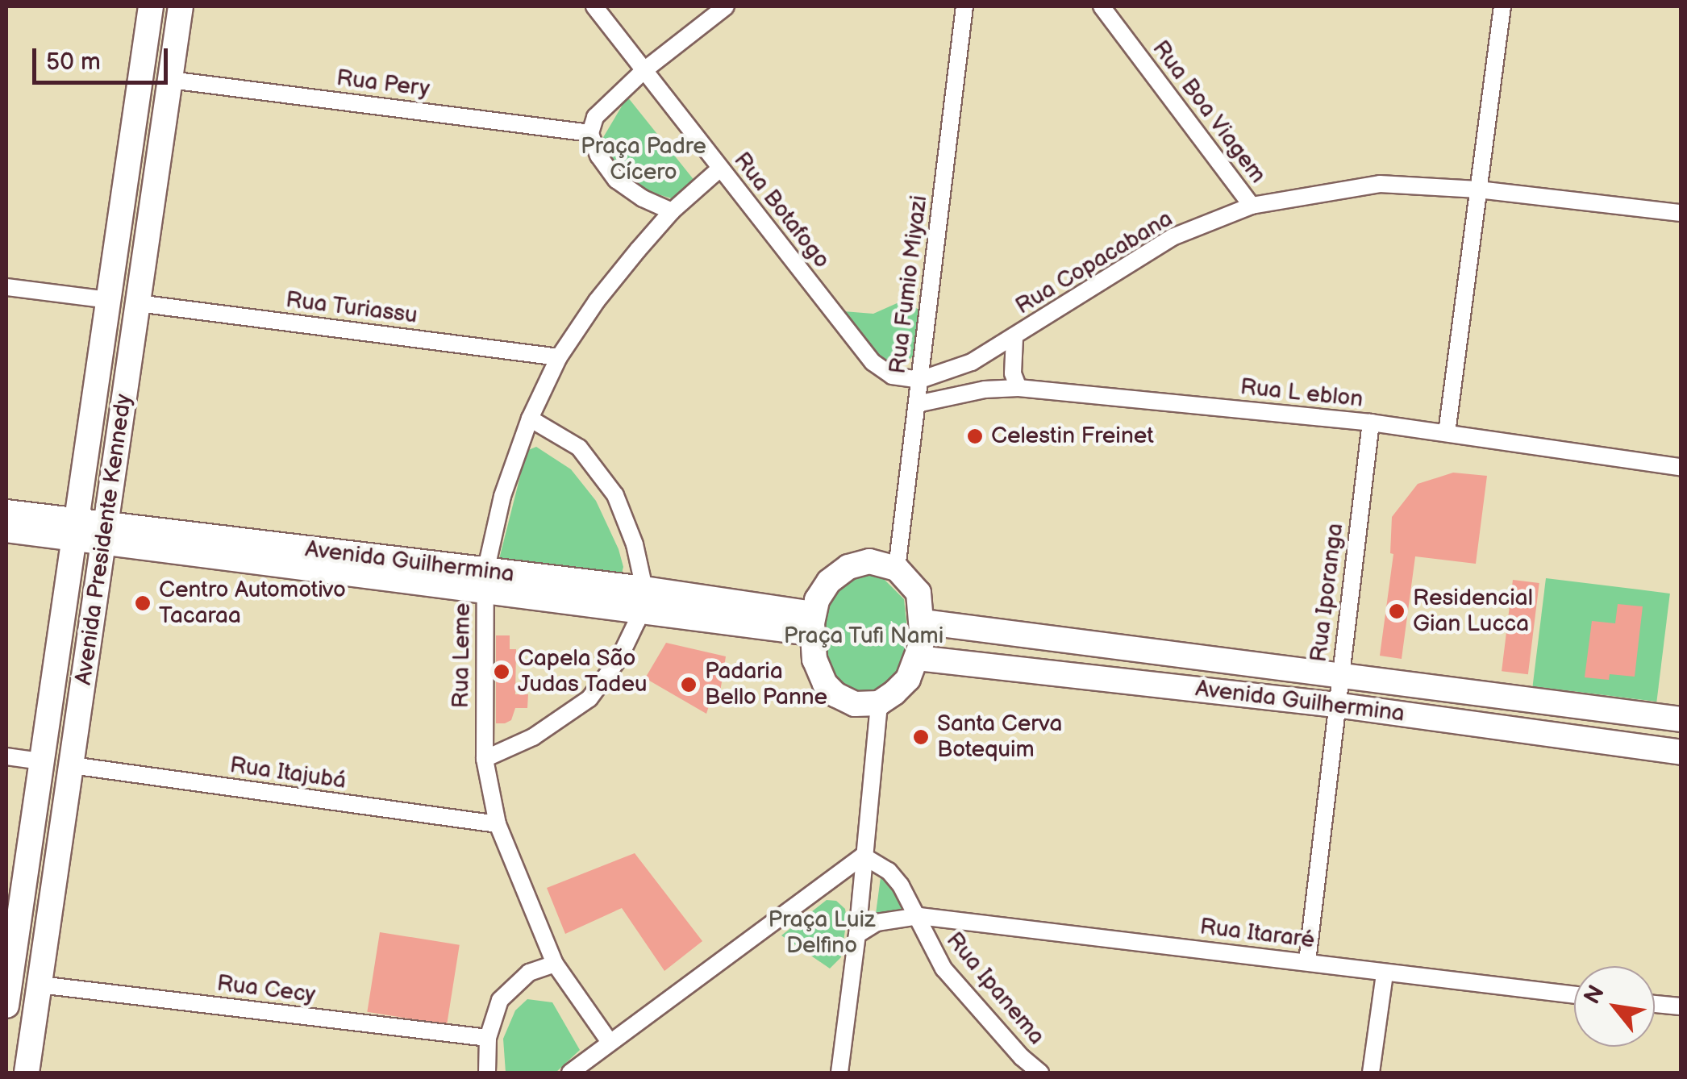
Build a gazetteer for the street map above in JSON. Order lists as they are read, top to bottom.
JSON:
{
  "streets": {
    "street": [
      "Rua Pery",
      "Rua Boa Viagem",
      "Rua Botafogo",
      "Rua Copacabana",
      "Rua Fumio Miyazi",
      "Rua Turiassu",
      "Rua L eblon",
      "Avenida Presidente Kennedy",
      "Avenida Guilhermina",
      "Rua Iporanga",
      "Rua Leme",
      "Rua Itajubá",
      "Rua Itararé",
      "Rua Ipanema",
      "Rua Cecy"
    ]
  },
  "crossings": [
    ["Rua Pery", "Avenida Presidente Kennedy"],
    ["Rua Boa Viagem", "Rua Copacabana"],
    ["Rua Botafogo", "Rua Copacabana"],
    ["Rua Botafogo", "Rua Fumio Miyazi"],
    ["Rua Botafogo", "Rua Leme"],
    ["Rua Copacabana", "Rua Fumio Miyazi"],
    ["Rua Fumio Miyazi", "Rua L eblon"],
    ["Rua Fumio Miyazi", "Avenida Guilhermina"],
    ["Rua Turiassu", "Avenida Presidente Kennedy"],
    ["Rua Turiassu", "Rua Leme"],
    ["Rua L eblon", "Rua Iporanga"],
    ["Avenida Presidente Kennedy", "Avenida Guilhermina"],
    ["Avenida Presidente Kennedy", "Rua Itajubá"],
    ["Avenida Presidente Kennedy", "Rua Cecy"],
    ["Avenida Guilhermina", "Rua Iporanga"],
    ["Avenida Guilhermina", "Rua Leme"],
    ["Rua Iporanga", "Rua Itararé"],
    ["Rua Leme", "Rua Itajubá"],
    ["Rua Itararé", "Rua Ipanema"]
  ],
  "parks": ["Praça Padre Cícero", "Praça Tufi Nami", "Praça Luiz Delfino"],
  "places": [
    "Celestin Freinet",
    "Centro Automotivo Tacaraa",
    "Residencial Gian Lucca",
    "Capela São Judas Tadeu",
    "Padaria Bello Panne",
    "Santa Cerva Botequim"
  ],
  "scale_bar": "50 m",
  "north": "top left"
}
